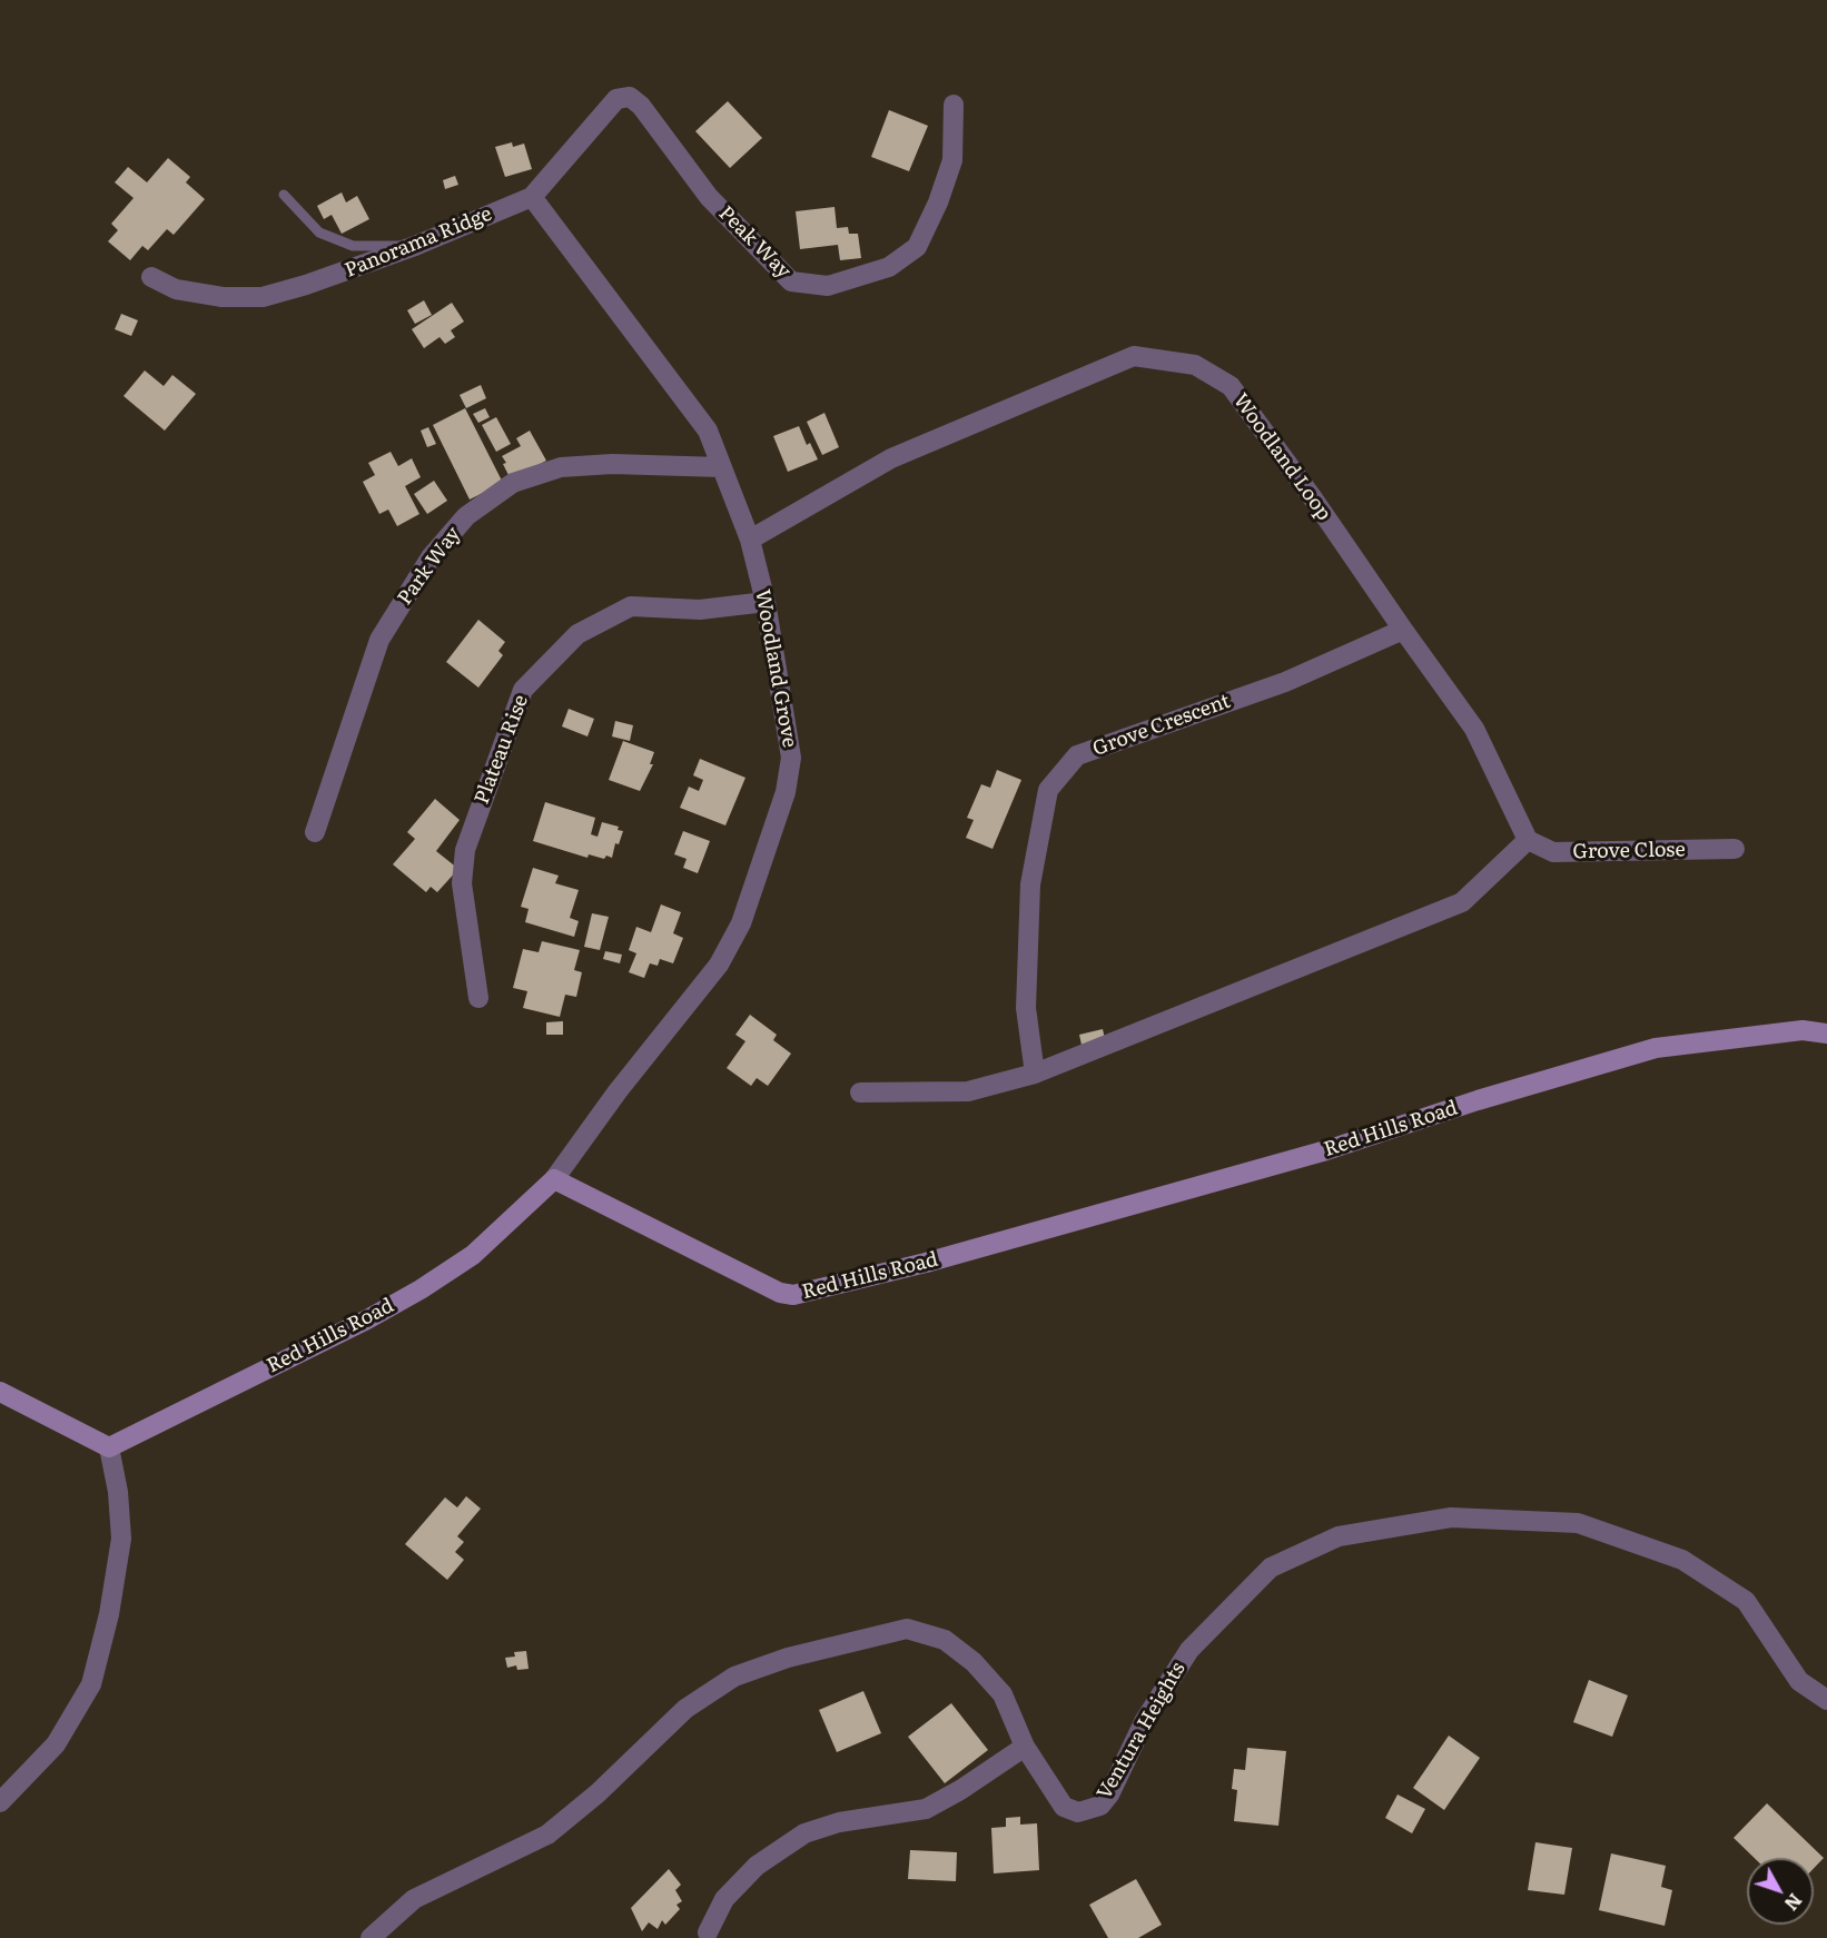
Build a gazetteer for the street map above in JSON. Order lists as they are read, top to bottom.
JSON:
{
  "streets": {
    "main road": ["Red Hills Road"],
    "street": [
      "Panorama Ridge",
      "Peak Way",
      "Woodland Loop",
      "Park Way",
      "Woodland Grove",
      "Grove Crescent",
      "Plateau Rise",
      "Grove Close",
      "Ventura Heights"
    ]
  },
  "crossings": [
    ["Panorama Ridge", "Peak Way"],
    ["Panorama Ridge", "Woodland Grove"],
    ["Woodland Loop", "Woodland Grove"],
    ["Woodland Loop", "Grove Crescent"],
    ["Woodland Loop", "Grove Close"],
    ["Park Way", "Woodland Grove"],
    ["Woodland Grove", "Plateau Rise"],
    ["Woodland Grove", "Red Hills Road"]
  ],
  "north": "bottom right"
}
